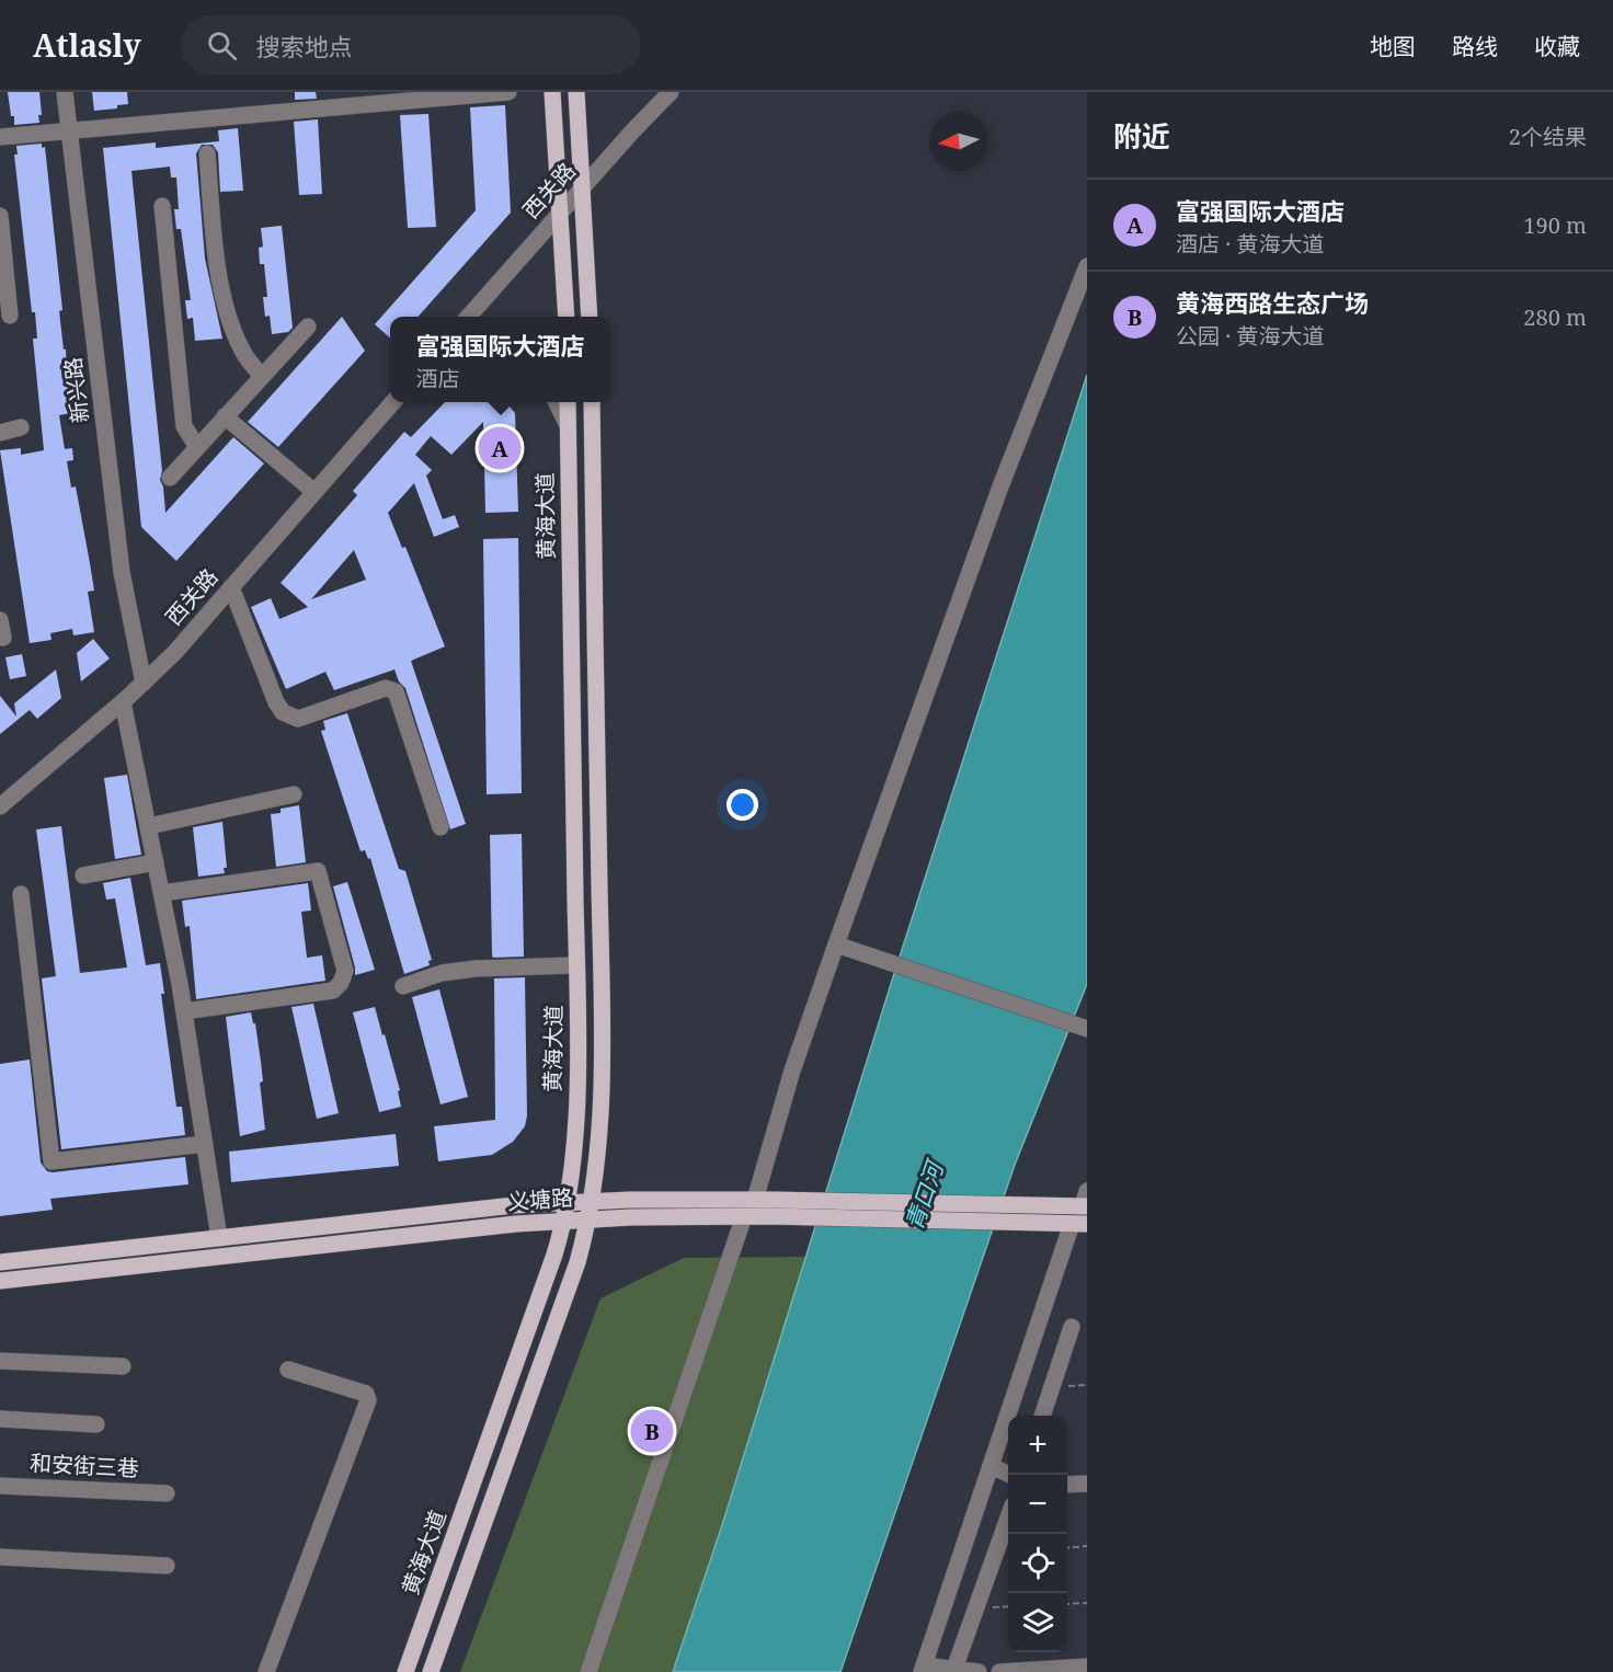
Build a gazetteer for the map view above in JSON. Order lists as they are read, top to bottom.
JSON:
{
  "streets": {
    "main road": ["黄海大道", "义塘路"],
    "street": ["西关路", "新兴路", "和安街三巷"]
  },
  "crossings": [
    ["西关路", "新兴路"],
    ["黄海大道", "义塘路"]
  ],
  "water": ["青口河"],
  "north": "left",
  "page": {
    "header": "Atlasly",
    "search": "搜索地点",
    "nav": ["地图", "路线", "收藏"],
    "heading": ["附近", "2个结果"],
    "list": [
      {
        "mark": "A",
        "name": "富强国际大酒店",
        "note": "酒店 · 黄海大道",
        "value": "190 m"
      },
      {
        "mark": "B",
        "name": "黄海西路生态广场",
        "note": "公园 · 黄海大道",
        "value": "280 m"
      }
    ],
    "popup": ["富强国际大酒店", "酒店"],
    "pins": ["A", "B"],
    "map_buttons": ["+", "−"]
  }
}
